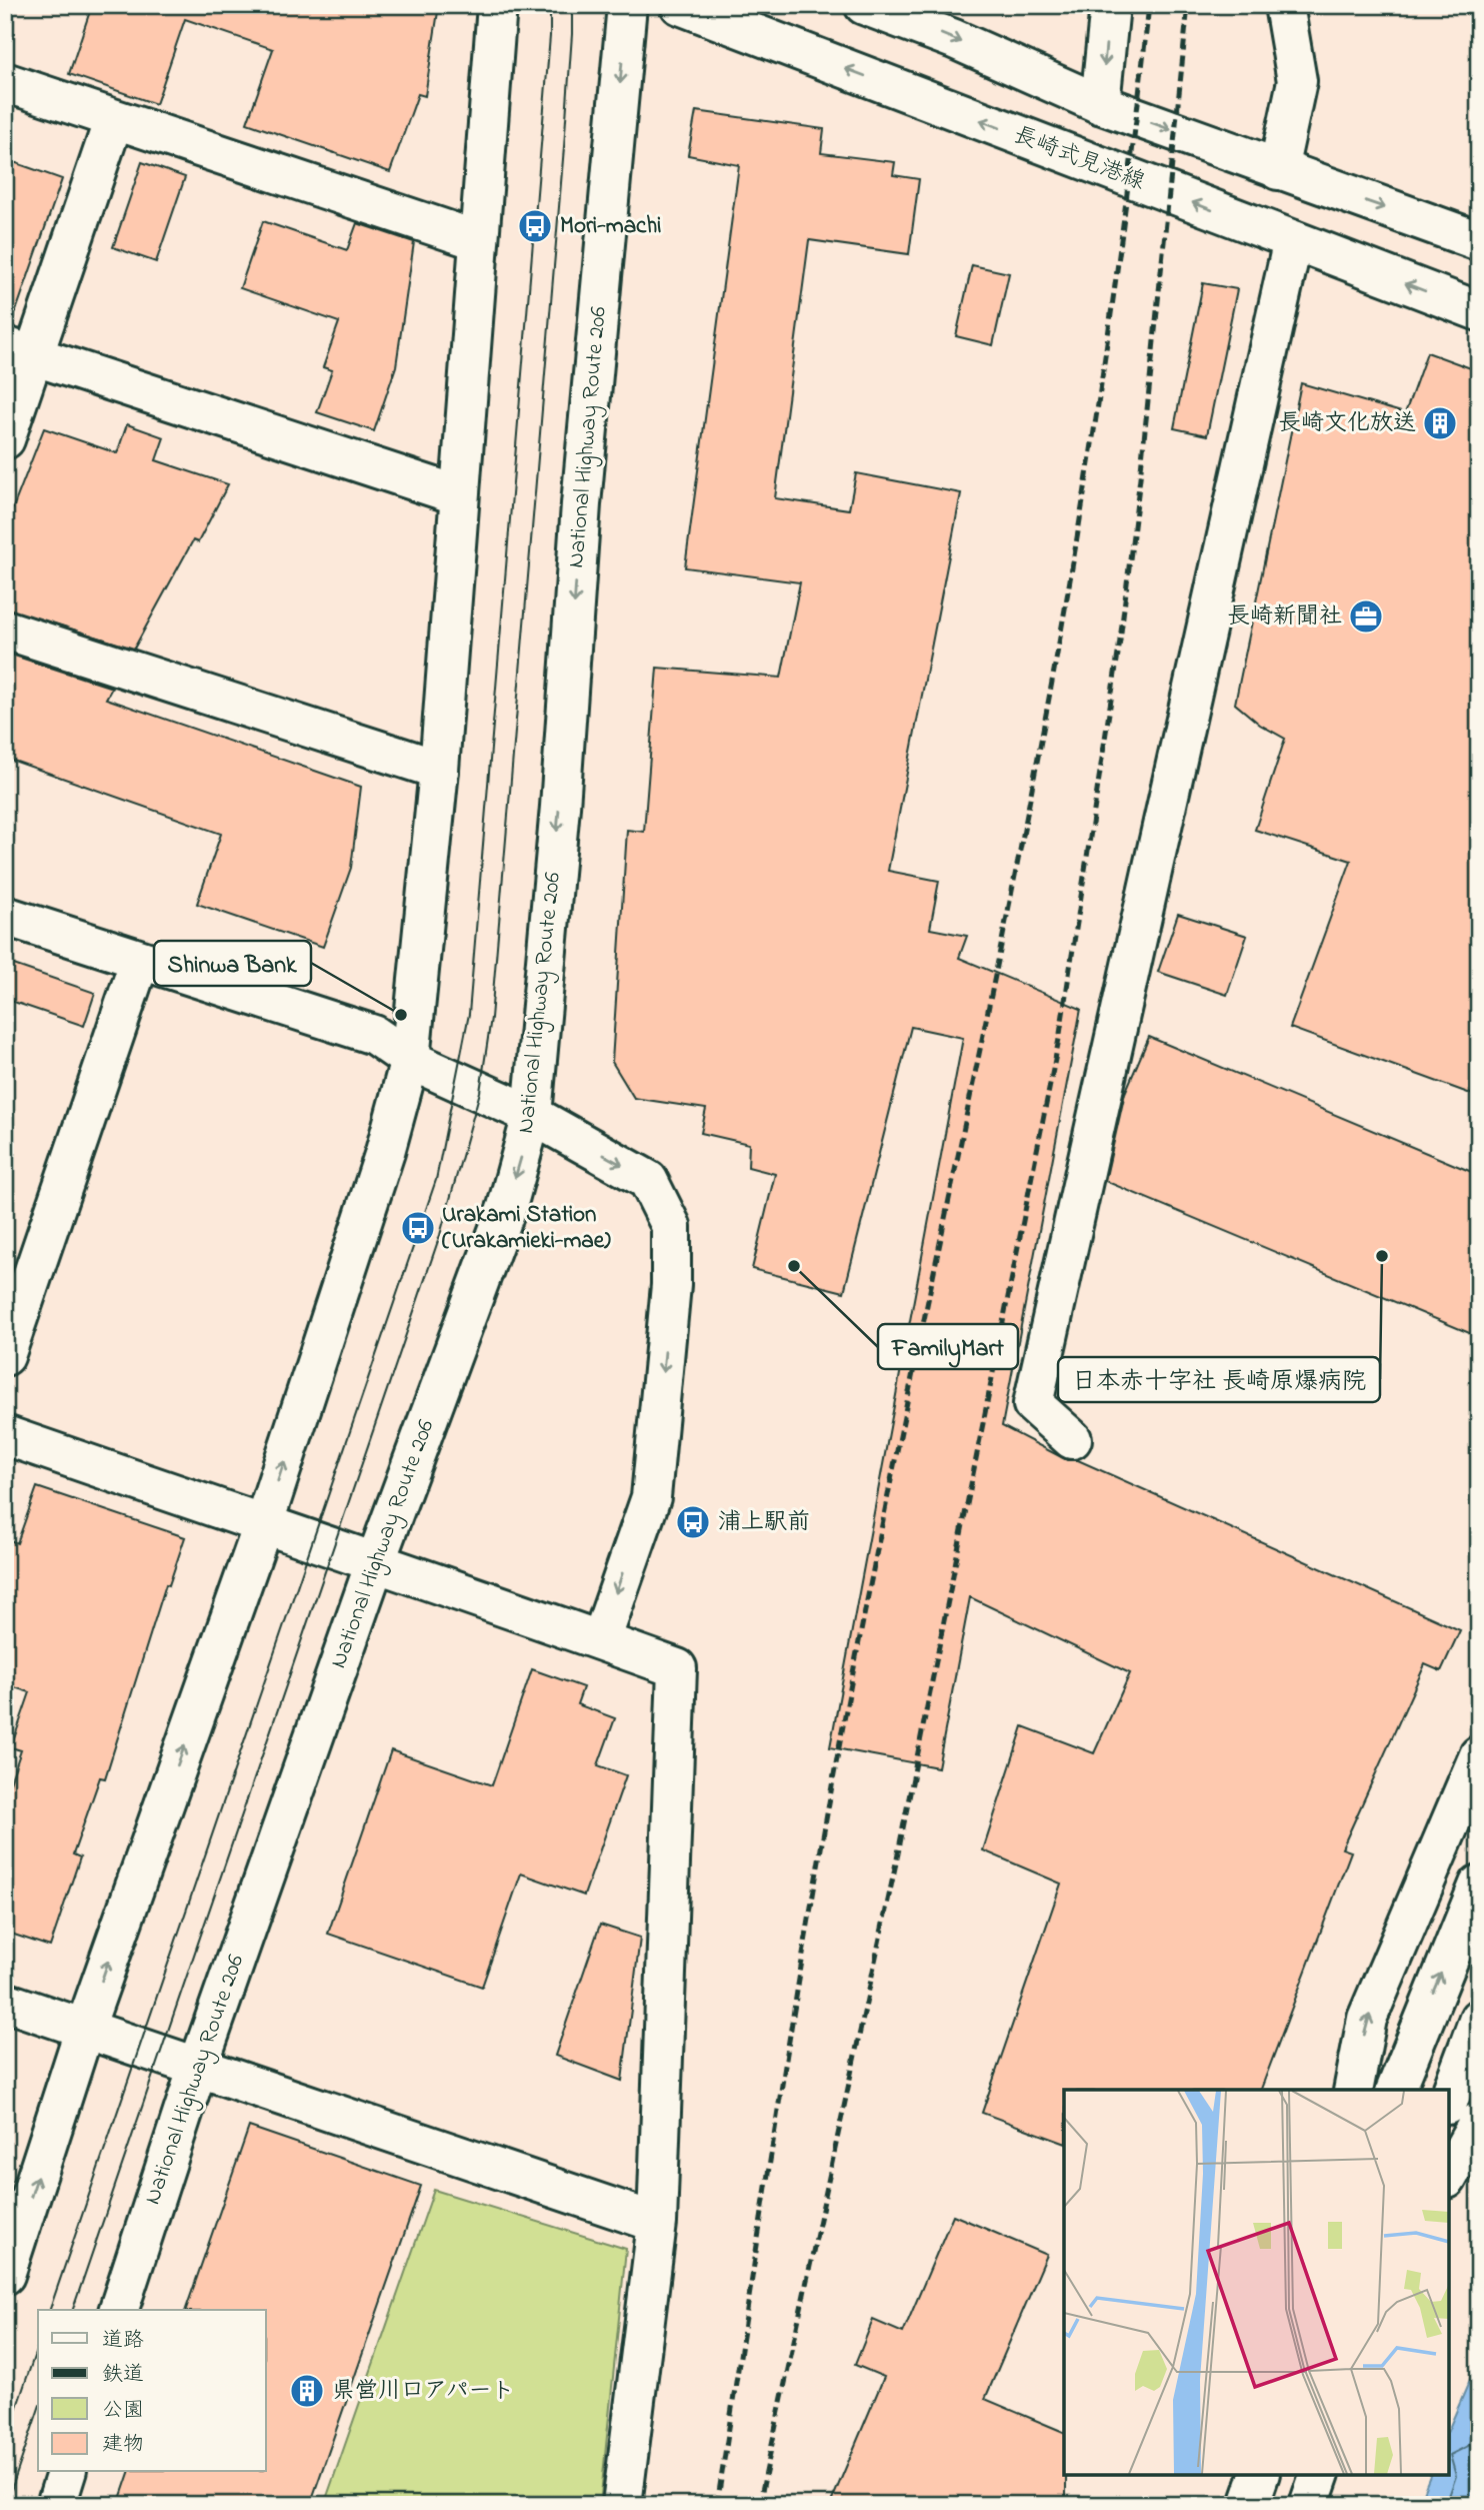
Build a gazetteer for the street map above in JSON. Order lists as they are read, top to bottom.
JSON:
{
  "streets": {
    "main road": ["長崎式見港線", "National Highway Route 206"]
  },
  "places": {
    "bus stop": ["Mori-machi", "Urakami Station (Urakamieki-mae)", "浦上駅前"],
    "building": ["長崎文化放送", "県営川口アパート"],
    "office": ["長崎新聞社"],
    "other": ["Shinwa Bank", "日本赤十字社 長崎原爆病院", "FamilyMart"]
  },
  "legend": [
    "道路",
    "鉄道",
    "公園",
    "建物"
  ]
}
